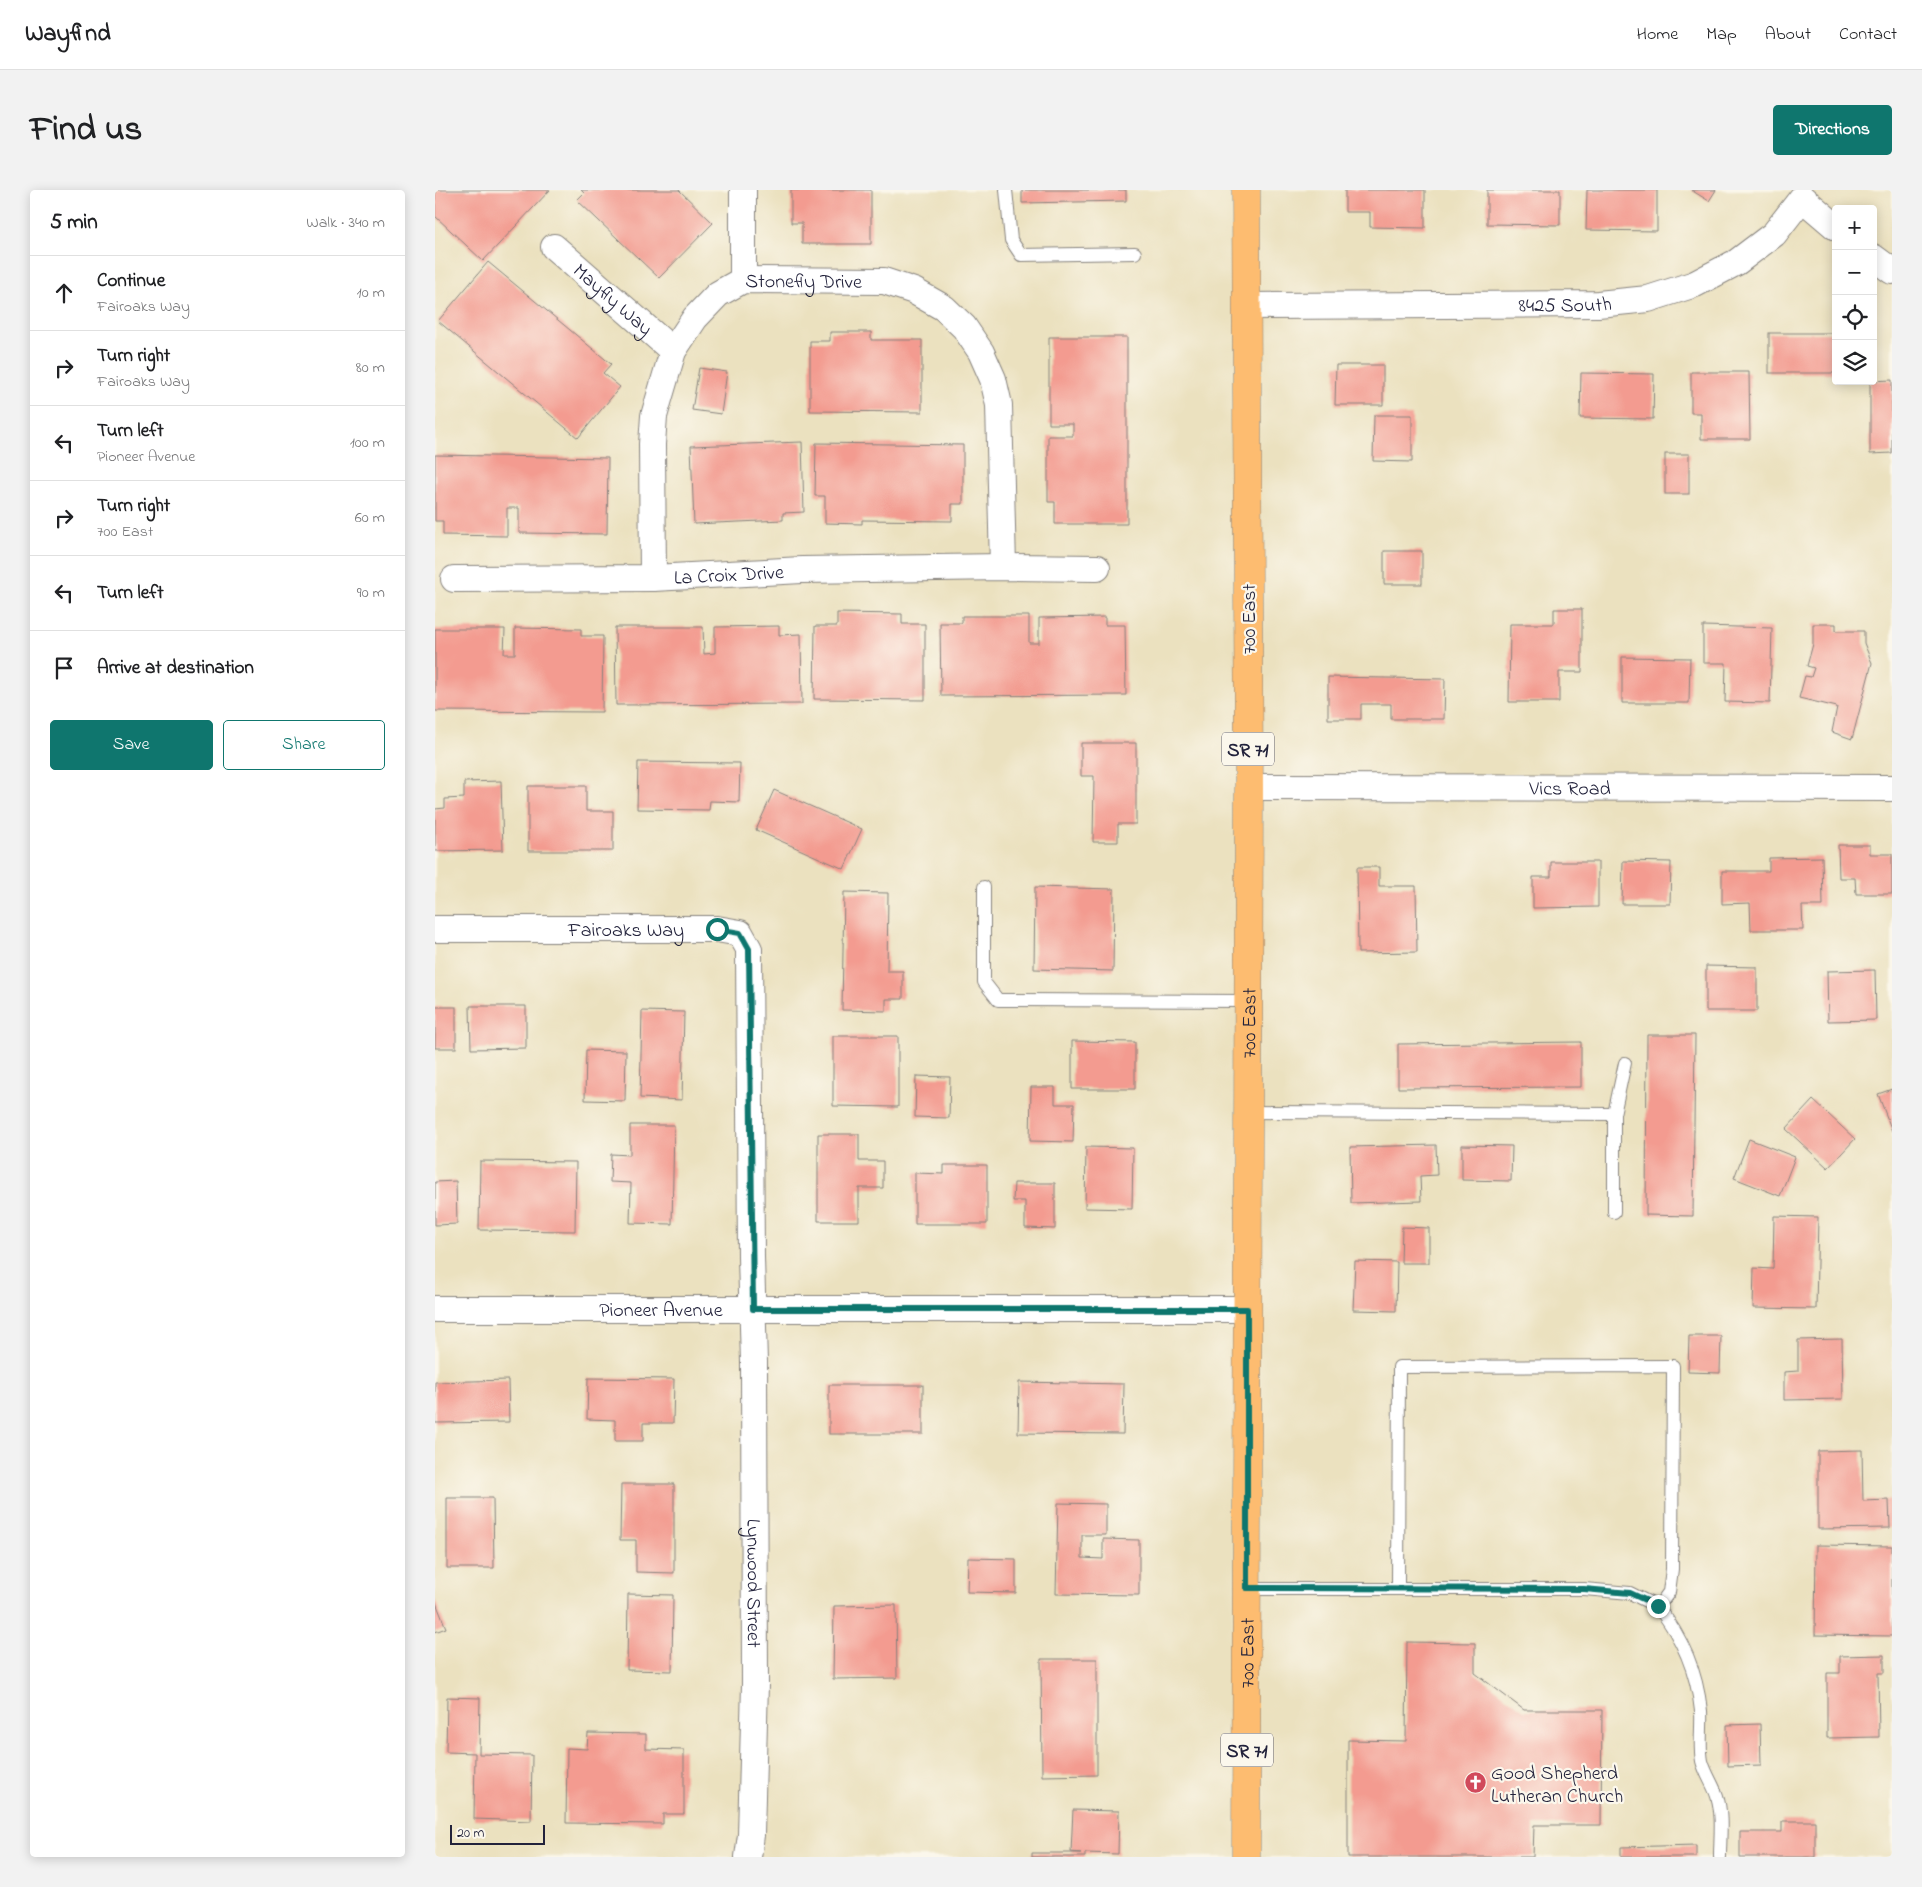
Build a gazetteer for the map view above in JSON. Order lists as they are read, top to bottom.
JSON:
{
  "streets": {
    "main road": ["700 East", "SR 71"],
    "street": [
      "Stonefly Drive",
      "Mayfly Way",
      "8425 South",
      "La Croix Drive",
      "Vics Road",
      "Fairoaks Way",
      "Pioneer Avenue",
      "Lynwood Street"
    ]
  },
  "crossings": [
    ["Stonefly Drive", "Mayfly Way"],
    ["Stonefly Drive", "La Croix Drive"],
    ["8425 South", "700 East"],
    ["700 East", "Vics Road"],
    ["700 East", "Pioneer Avenue"],
    ["Fairoaks Way", "Pioneer Avenue"],
    ["Fairoaks Way", "Lynwood Street"],
    ["Pioneer Avenue", "Lynwood Street"]
  ],
  "places": {
    "church": ["Good Shepherd Lutheran Church"]
  },
  "scale_bar": "20 m",
  "page": {
    "header": "Wayfind",
    "nav": [
      "Home",
      "Map",
      "About",
      "Contact"
    ],
    "title": "Find us",
    "buttons": [
      "Directions",
      ["Save", "Share"]
    ],
    "heading": ["5 min", "Walk · 340 m"],
    "map_buttons": ["+", "−"],
    "list": [
      ["Continue", "Fairoaks Way", "10 m"],
      ["Turn right", "Fairoaks Way", "80 m"],
      ["Turn left", "Pioneer Avenue", "100 m"],
      ["Turn right", "700 East", "60 m"],
      ["Turn left", "90 m"],
      "Arrive at destination"
    ],
    "scale": "20 m"
  }
}
